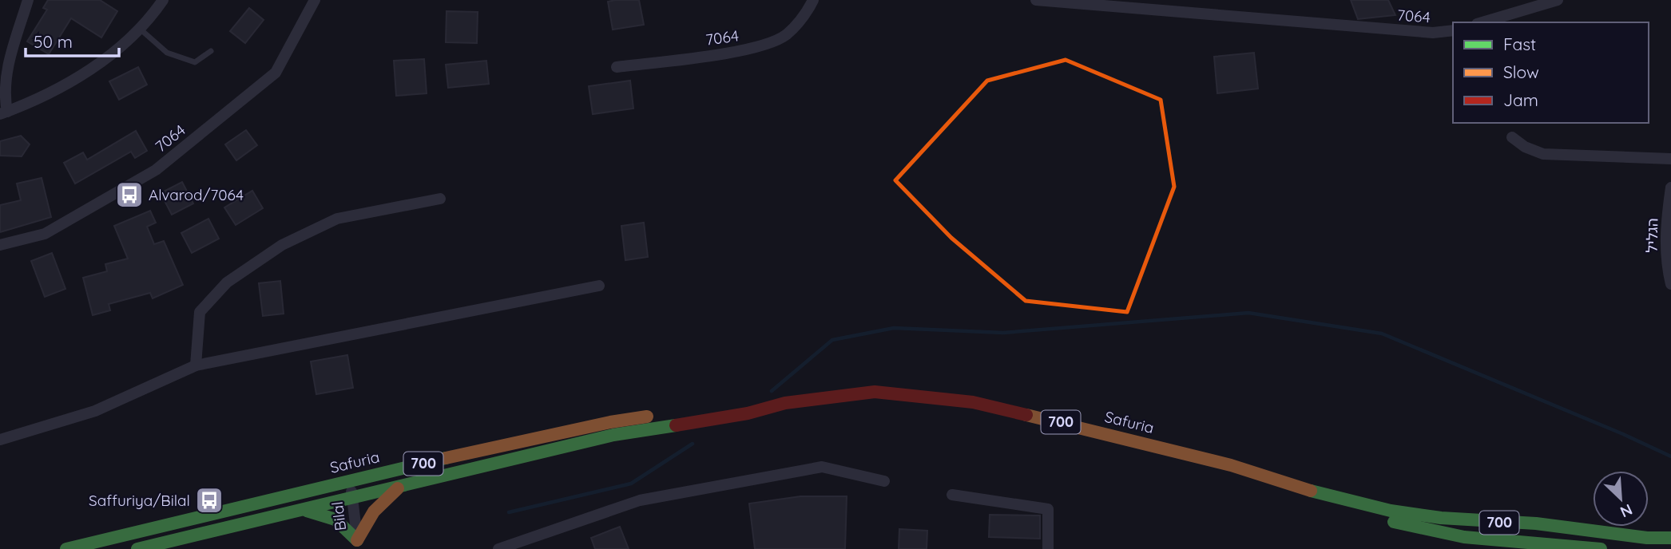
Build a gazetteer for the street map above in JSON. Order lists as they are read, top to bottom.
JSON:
{
  "streets": {
    "main road": ["700", "Safuria"],
    "street": ["7064", "הגליל", "Bilal"]
  },
  "crossings": [
    ["700", "Safuria"],
    ["Safuria", "Bilal"]
  ],
  "places": {
    "bus stop": ["Alvarod/7064", "Saffuriya/Bilal"]
  },
  "legend": ["Fast", "Slow", "Jam"],
  "scale_bar": "50 m",
  "north": "bottom right"
}
